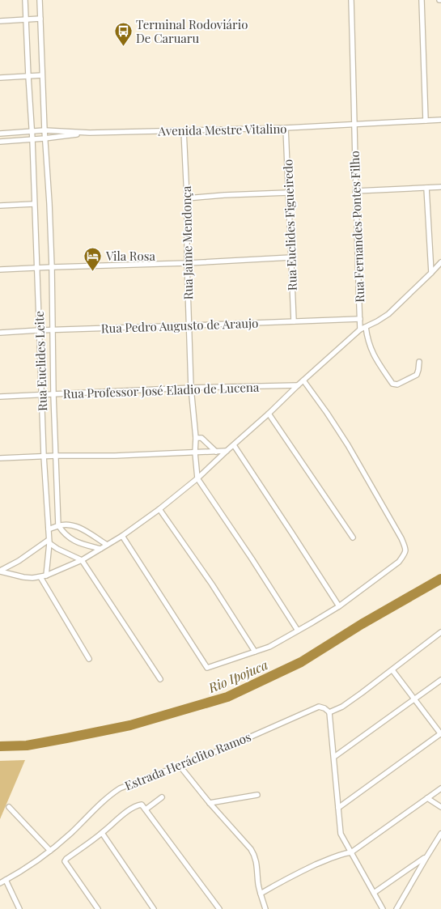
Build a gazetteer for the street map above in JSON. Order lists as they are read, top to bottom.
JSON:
{
  "streets": {
    "street": [
      "Avenida Mestre Vitalino",
      "Rua Euclides Figueiredo",
      "Rua Fernandes Pontes Filho",
      "Rua Jaime Mendonça",
      "Rua Pedro Augusto de Araujo",
      "Rua Euclides Leite",
      "Rua Professor José Eladio de Lucena",
      "Estrada Heráclito Ramos"
    ]
  },
  "crossings": [
    ["Avenida Mestre Vitalino", "Rua Euclides Figueiredo"],
    ["Avenida Mestre Vitalino", "Rua Fernandes Pontes Filho"],
    ["Avenida Mestre Vitalino", "Rua Jaime Mendonça"],
    ["Avenida Mestre Vitalino", "Rua Euclides Leite"],
    ["Rua Euclides Figueiredo", "Rua Pedro Augusto de Araujo"],
    ["Rua Fernandes Pontes Filho", "Rua Pedro Augusto de Araujo"],
    ["Rua Jaime Mendonça", "Rua Pedro Augusto de Araujo"],
    ["Rua Jaime Mendonça", "Rua Professor José Eladio de Lucena"],
    ["Rua Pedro Augusto de Araujo", "Rua Euclides Leite"],
    ["Rua Euclides Leite", "Rua Professor José Eladio de Lucena"]
  ],
  "water": ["Rio Ipojuca"],
  "places": {
    "bus stop": ["Terminal Rodoviário De Caruaru"],
    "hotel": ["Vila Rosa"]
  }
}
